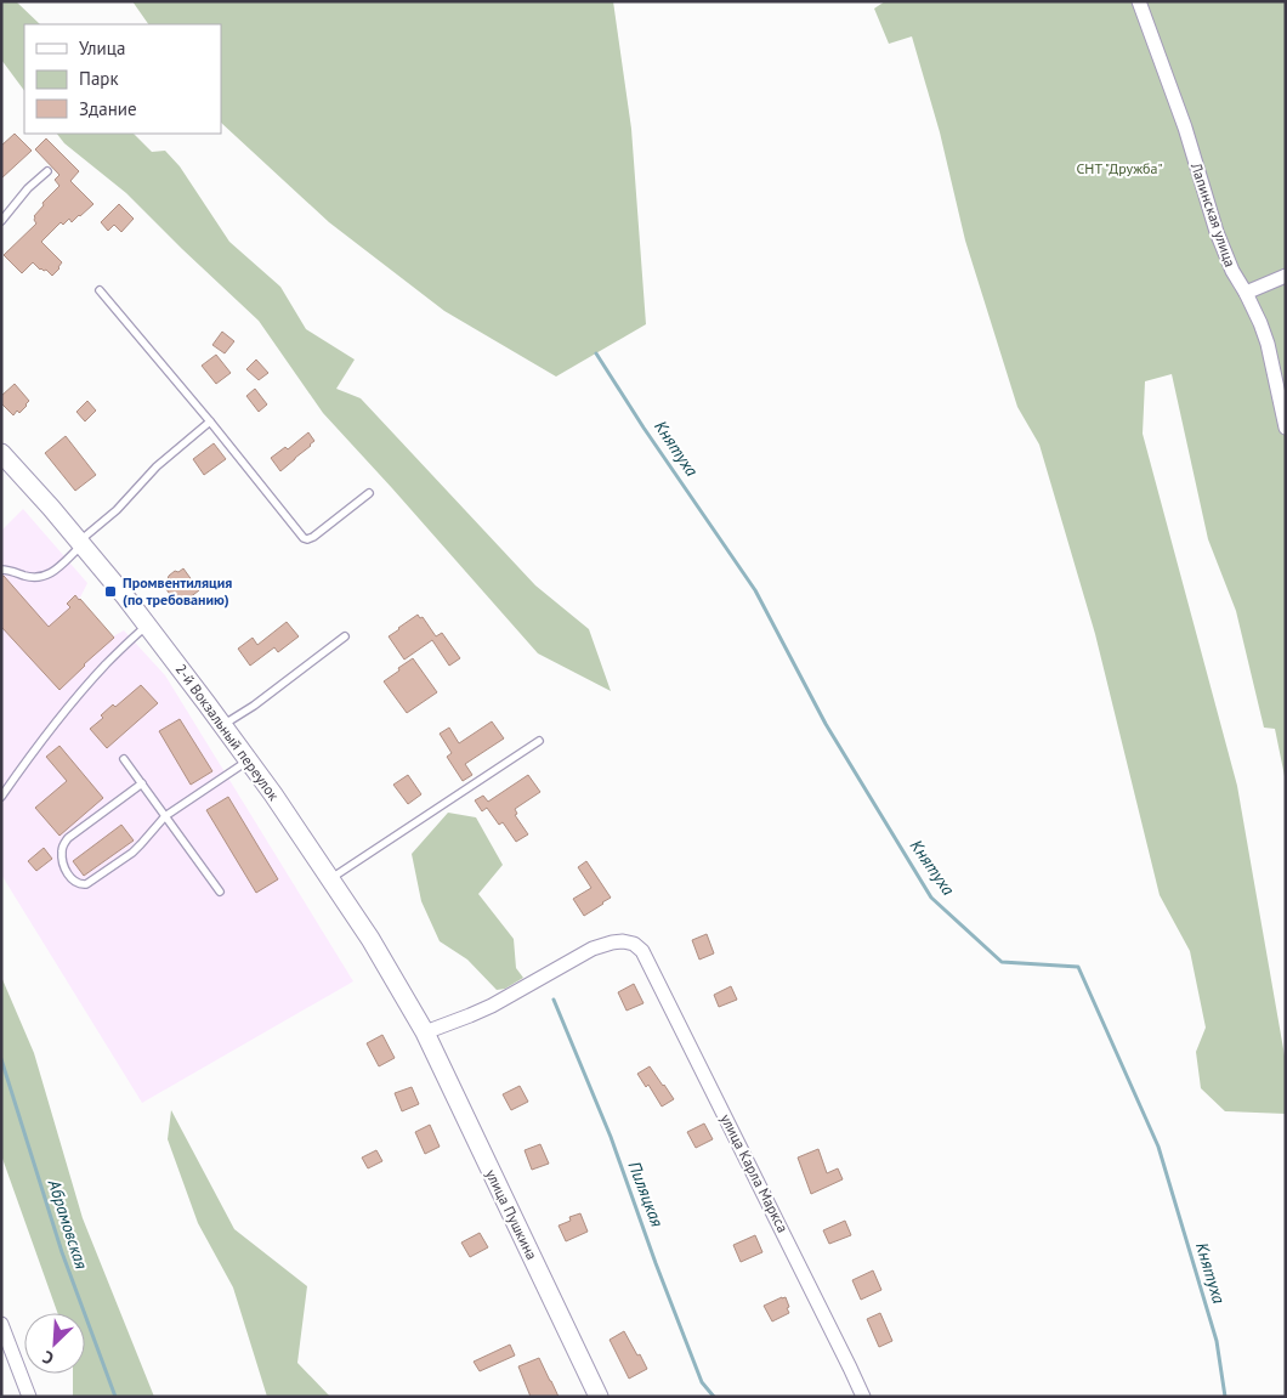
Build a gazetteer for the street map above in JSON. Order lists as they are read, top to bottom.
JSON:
{
  "streets": {
    "street": [
      "Лапинская улица",
      "2-й Вокзальный переулок",
      "улица Карла Маркса",
      "улица Пушкина"
    ]
  },
  "crossings": [
    ["2-й Вокзальный переулок", "улица Карла Маркса"],
    ["2-й Вокзальный переулок", "улица Пушкина"],
    ["улица Карла Маркса", "улица Пушкина"]
  ],
  "water": ["Княтуха", "Пиляцкая", "Абрамовская"],
  "parks": ["СНТ \"Дружба\""],
  "places": {
    "transit": ["Промвентиляция (по требованию)"]
  },
  "legend": ["Улица", "Парк", "Здание"],
  "north": "bottom left"
}
